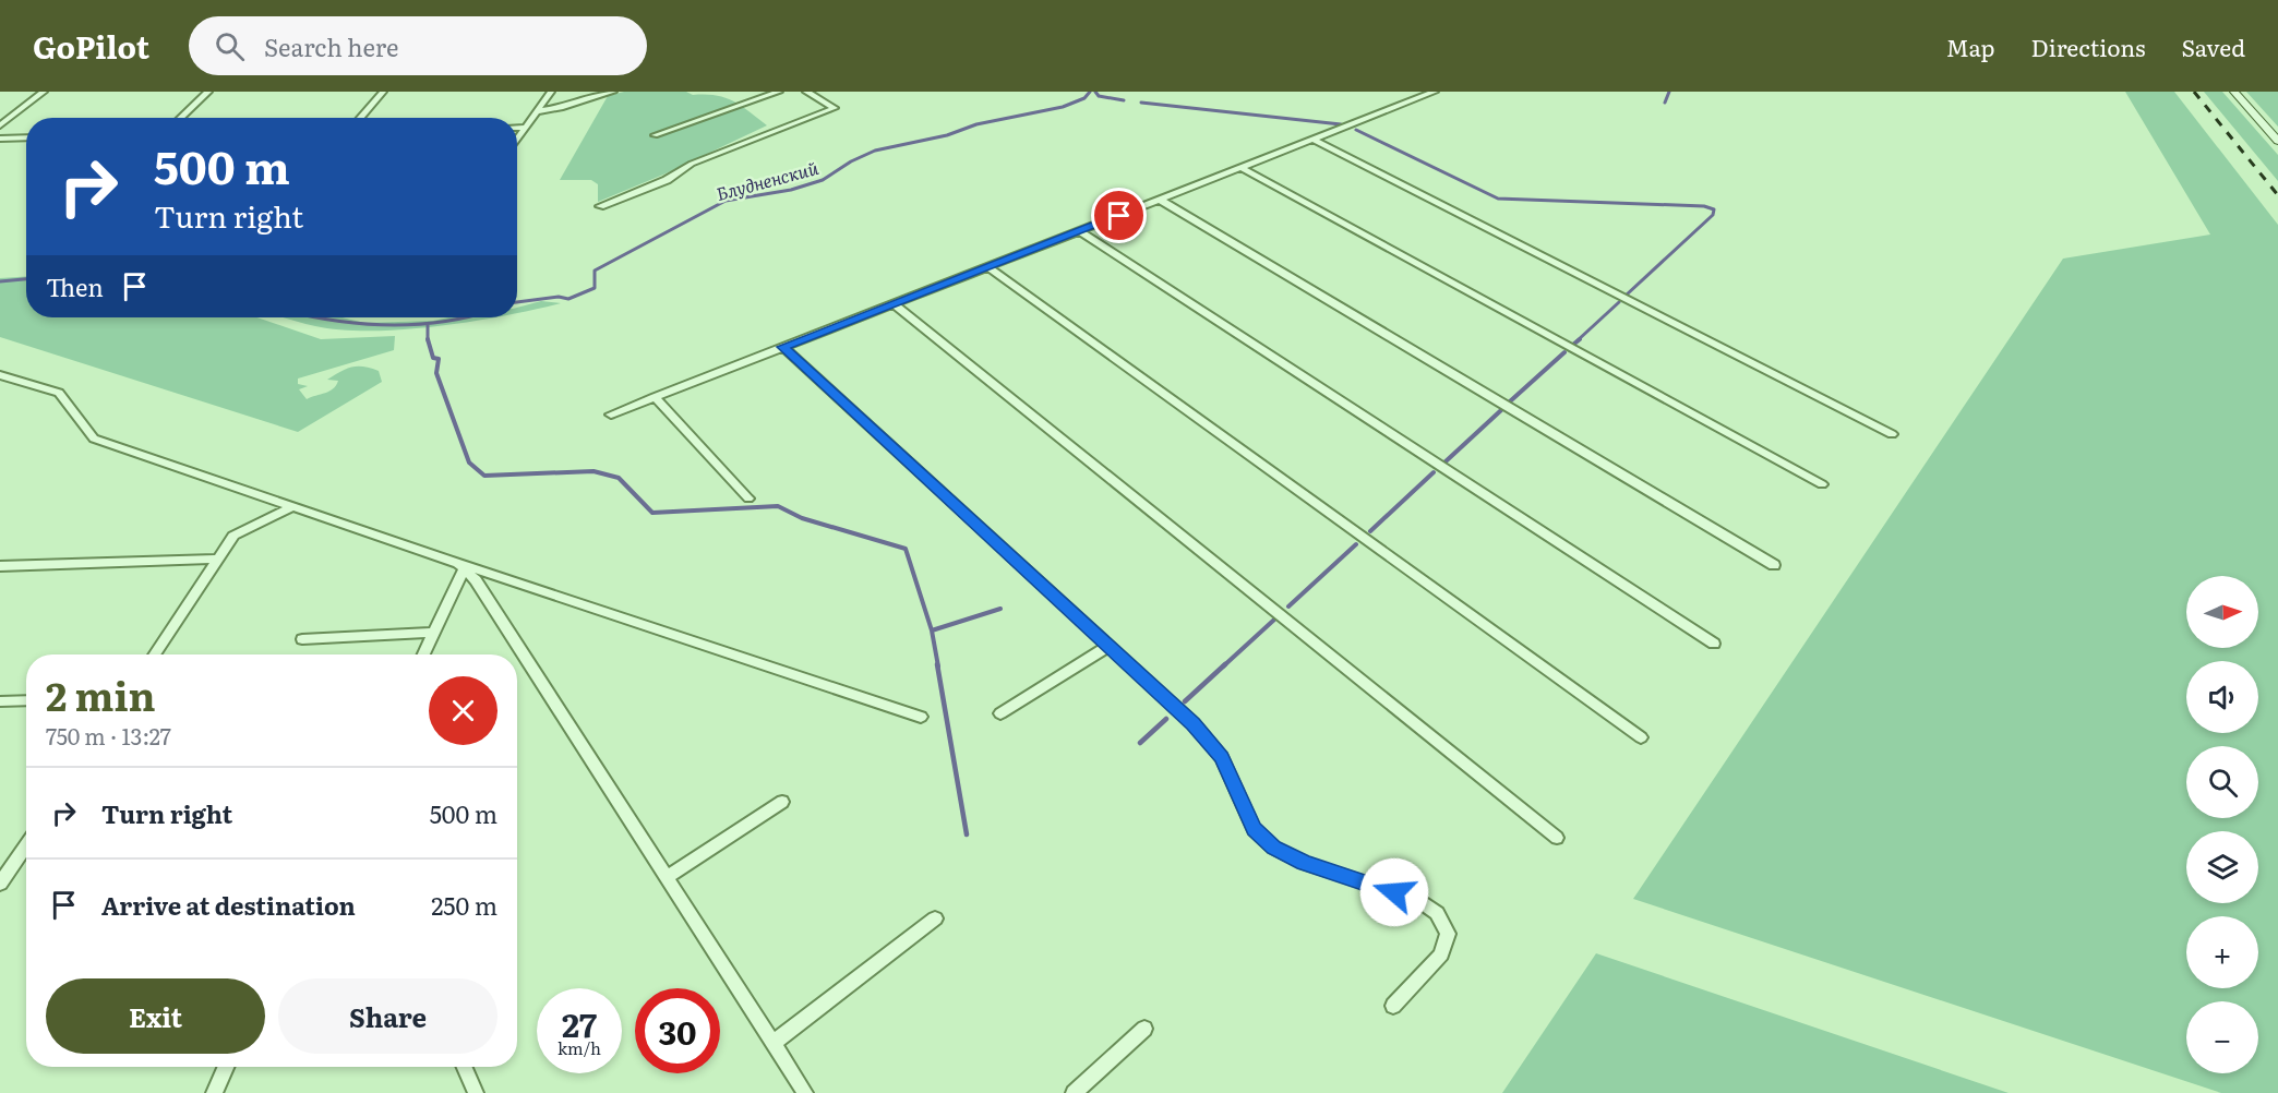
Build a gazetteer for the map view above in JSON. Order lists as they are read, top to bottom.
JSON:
{
  "water": ["Блудненский"],
  "north": "right",
  "page": {
    "header": "GoPilot",
    "search": "Search here",
    "nav": ["Map", "Directions", "Saved"],
    "turn": ["500 m", "Turn right"],
    "then": "Then",
    "map_buttons": ["+", "−"],
    "heading": ["2 min", "750 m · 13:27"],
    "list": [
      {
        "name": "Turn right",
        "value": "500 m"
      },
      {
        "name": "Arrive at destination",
        "value": "250 m"
      }
    ],
    "buttons": ["Exit", "Share"],
    "speed": "27 km/h",
    "limit": "30"
  }
}
